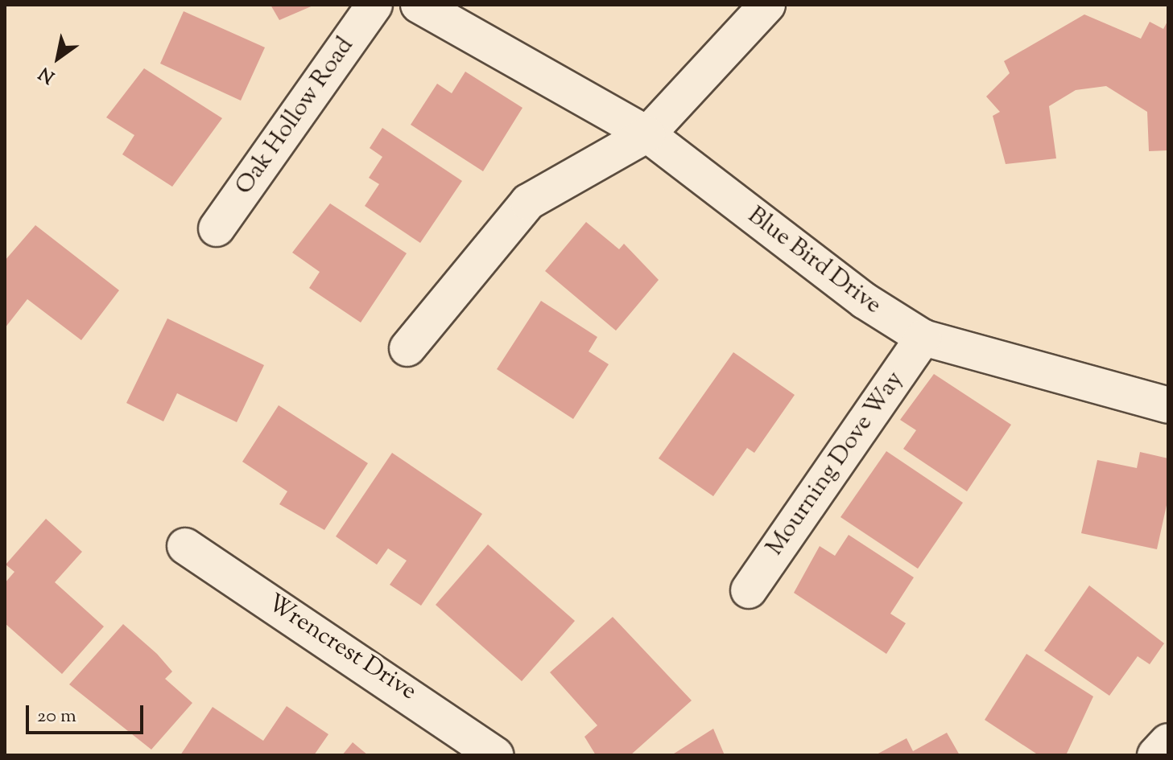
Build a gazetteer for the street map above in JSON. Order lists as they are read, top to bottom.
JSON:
{
  "streets": {
    "street": [
      "Oak Hollow Road",
      "Blue Bird Drive",
      "Mourning Dove Way",
      "Wrencrest Drive"
    ]
  },
  "crossings": [
    ["Blue Bird Drive", "Mourning Dove Way"]
  ],
  "scale_bar": "20 m",
  "north": "bottom left"
}
